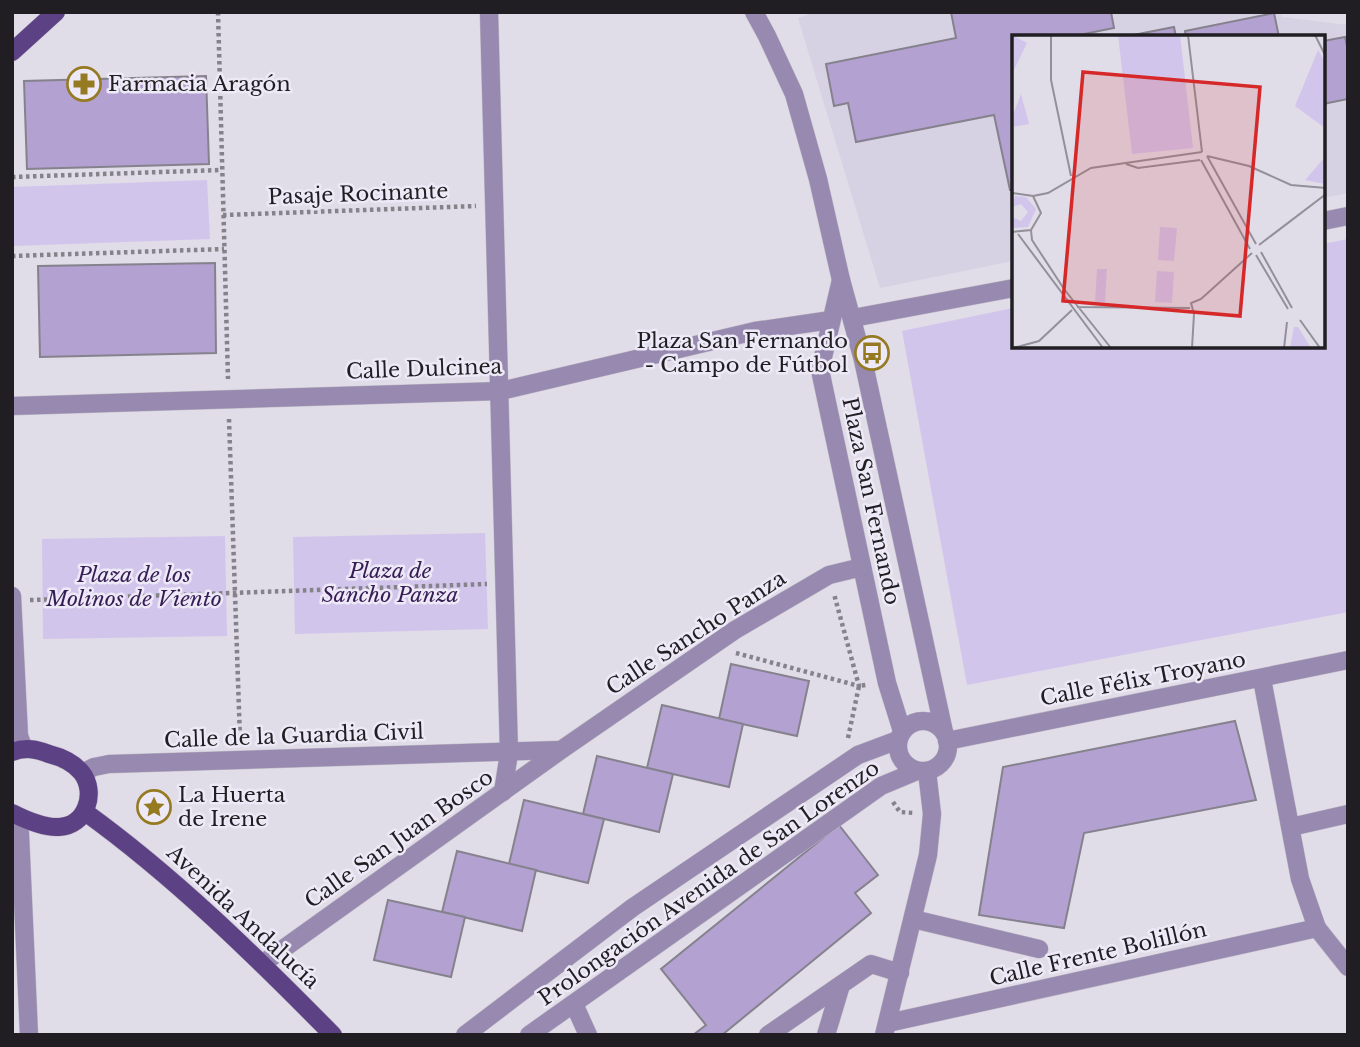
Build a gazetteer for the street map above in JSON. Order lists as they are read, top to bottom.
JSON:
{
  "streets": {
    "main road": ["Avenida Andalucía"],
    "street": [
      "Calle Dulcinea",
      "Plaza San Fernando",
      "Calle Sancho Panza",
      "Calle Félix Troyano",
      "Calle de la Guardia Civil",
      "Calle San Juan Bosco",
      "Prolongación Avenida de San Lorenzo",
      "Calle Frente Bolillón"
    ],
    "path": ["Pasaje Rocinante"]
  },
  "crossings": [
    ["Calle Dulcinea", "Plaza San Fernando"],
    ["Plaza San Fernando", "Calle Sancho Panza"],
    ["Plaza San Fernando", "Calle Félix Troyano"],
    ["Plaza San Fernando", "Prolongación Avenida de San Lorenzo"],
    ["Calle Sancho Panza", "Calle de la Guardia Civil"],
    ["Calle Sancho Panza", "Calle San Juan Bosco"],
    ["Calle Félix Troyano", "Prolongación Avenida de San Lorenzo"],
    ["Calle de la Guardia Civil", "Calle San Juan Bosco"],
    ["Calle San Juan Bosco", "Avenida Andalucía"]
  ],
  "parks": ["Plaza de Sancho Panza", "Plaza de los Molinos de Viento"],
  "places": {
    "pharmacy": ["Farmacia Aragón"],
    "bus stop": ["Plaza San Fernando - Campo de Fútbol"],
    "place": ["La Huerta de Irene"]
  }
}
